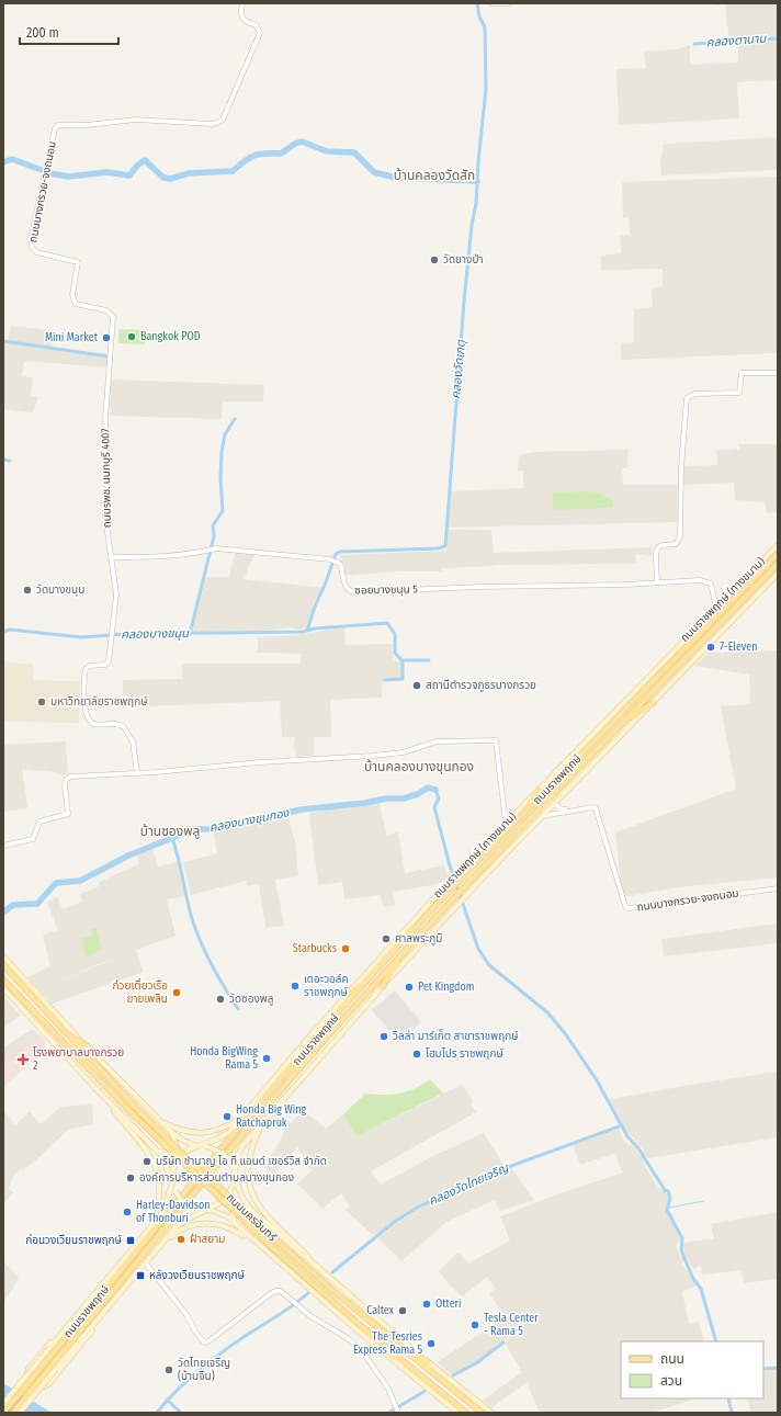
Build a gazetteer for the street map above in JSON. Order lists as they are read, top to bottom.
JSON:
{
  "streets": {
    "main road": ["ถนนราชพฤกษ์ (ทางขนาน)", "ถนนราชพฤกษ์", "ถนนนครอินทร์"],
    "street": ["ถนนบางกรวย-จงถนอม", "ถนนรพช. นนทบุรี 4007", "ซอยบางขนุน 5"]
  },
  "crossings": [
    ["ถนนบางกรวย-จงถนอม", "ถนนรพช. นนทบุรี 4007"],
    ["ถนนบางกรวย-จงถนอม", "ถนนราชพฤกษ์ (ทางขนาน)"],
    ["ถนนรพช. นนทบุรี 4007", "ซอยบางขนุน 5"],
    ["ซอยบางขนุน 5", "ถนนราชพฤกษ์ (ทางขนาน)"],
    ["ถนนราชพฤกษ์ (ทางขนาน)", "ถนนนครอินทร์"]
  ],
  "districts": ["บ้านคลองวัดสัก", "บ้านคลองบางขุนกอง", "บ้านซองพลู"],
  "water": [
    "คลองตานาม",
    "คลองวัดเกตุ",
    "คลองบางขนุน",
    "คลองบางขุนกอง",
    "คลองวัดไทยเจริญ"
  ],
  "places": {
    "other": [
      "วัดยางป่า",
      "Bangkok POD",
      "Mini Market",
      "วัดบางขนุน",
      "7-Eleven",
      "สถานีตำรวจภูธรบางกรวย",
      "มหาวิทยาลัยราชพฤกษ์",
      "ศาลพระภูมิ",
      "Starbucks",
      "เดอะวอล์ค ราชพฤกษ์",
      "Pet Kingdom",
      "ก๋วยเตี๋ยวเรือ ยายเพลิน",
      "วัดซองพลู",
      "วิลล่า มาร์เก็ต สาขาราชพฤกษ์",
      "โฮมโปร ราชพฤกษ์",
      "Honda BigWing Rama 5",
      "Honda Big Wing Ratchapruk",
      "บริษัท ชำนาญ ไอ ที แอนด์ เซอร์วิส จำกัด",
      "องค์การบริหารส่วนตำบลบางขุนกอง",
      "Harley-Davidson of Thonburi",
      "ฝ้าสยาม",
      "Otteri",
      "Caltex",
      "Tesla Center - Rama 5",
      "The Tesries Express Rama 5",
      "วัดไทยเจริญ (บ้านจีน)"
    ],
    "health": ["โรงพยาบาลบางกรวย 2"],
    "transit": ["ก่อนวงเวียนราชพฤกษ์", "หลังวงเวียนราชพฤกษ์"]
  },
  "legend": ["ถนน", "สวน"],
  "scale_bar": "200 m"
}
